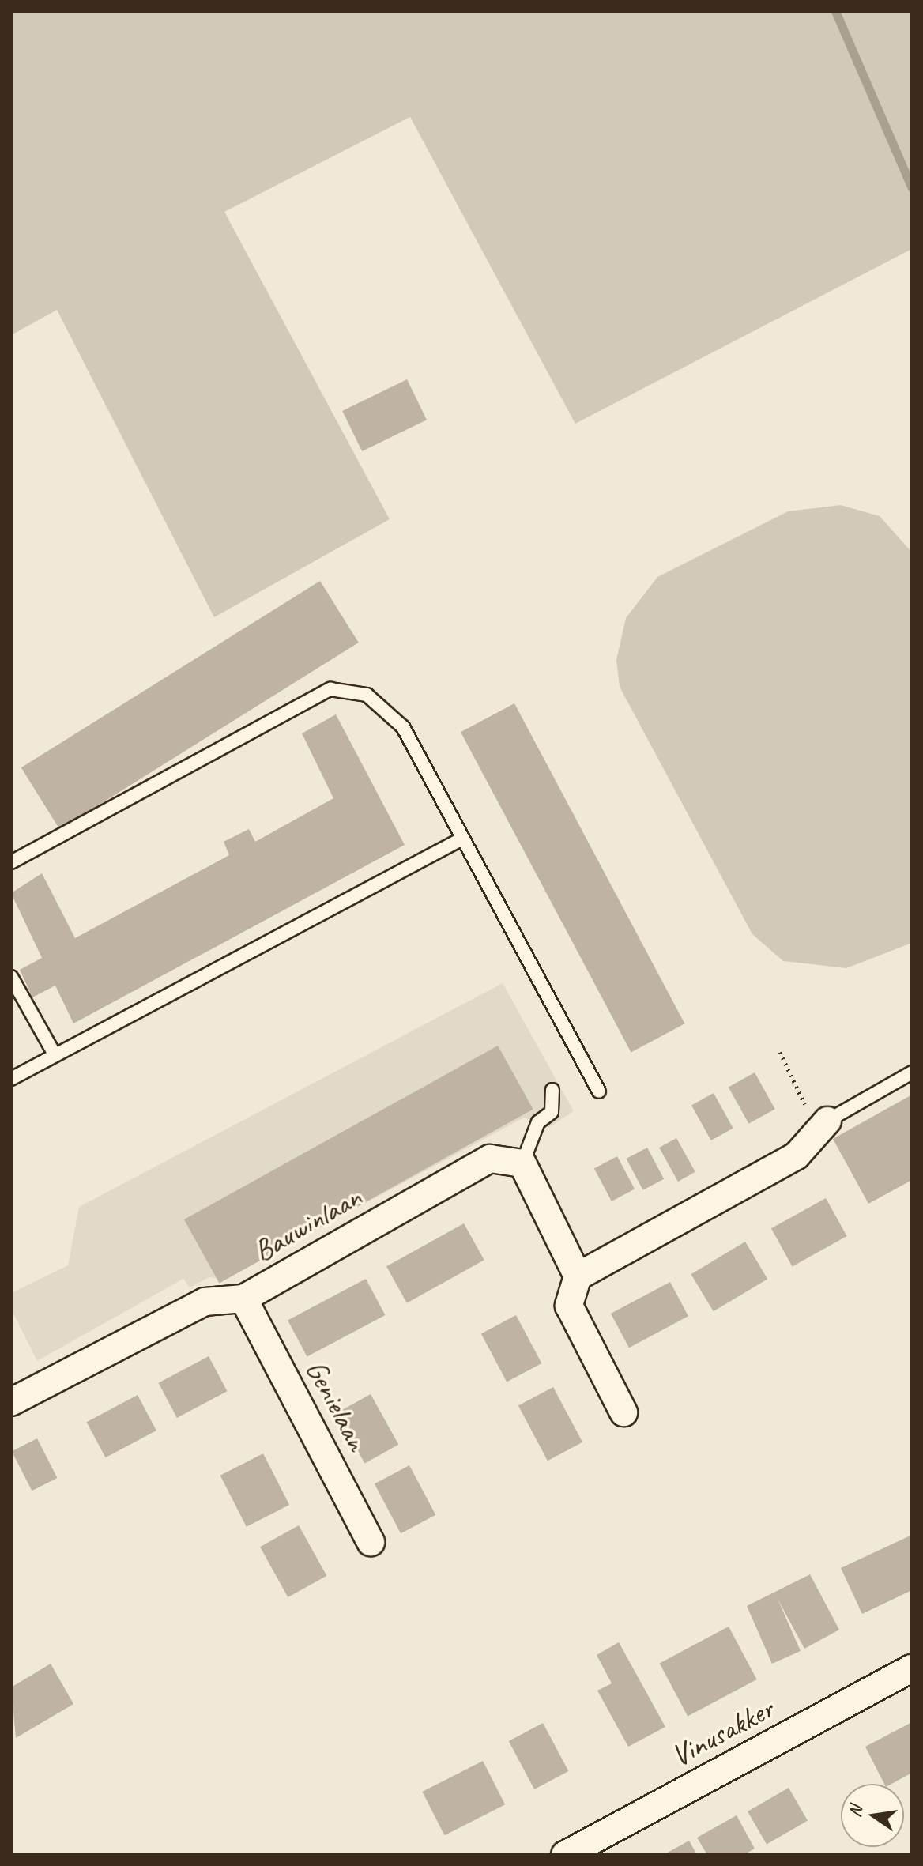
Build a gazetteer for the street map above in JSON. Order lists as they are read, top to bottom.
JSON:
{
  "streets": {
    "street": ["Bauwinlaan", "Genielaan", "Vinusakker"]
  },
  "crossings": [
    ["Bauwinlaan", "Genielaan"]
  ],
  "north": "left"
}
